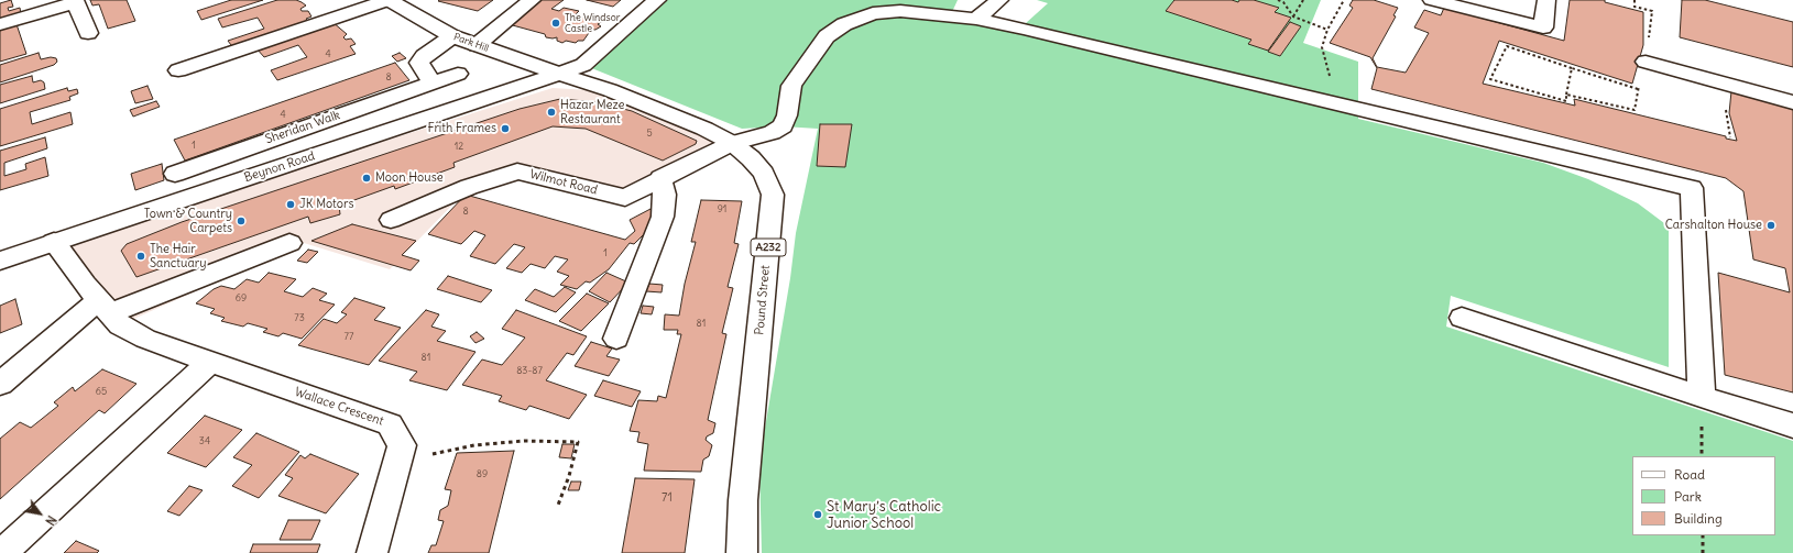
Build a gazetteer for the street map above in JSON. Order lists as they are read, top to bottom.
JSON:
{
  "streets": {
    "main road": [
      "Park Hill",
      "Sheridan Walk",
      "Beynon Road",
      "Wilmot Road",
      "A232",
      "Pound Street",
      "Wallace Crescent"
    ]
  },
  "crossings": [
    ["Park Hill", "Beynon Road"],
    ["Park Hill", "Pound Street"],
    ["Beynon Road", "Pound Street"],
    ["Beynon Road", "Wallace Crescent"],
    ["Wilmot Road", "Pound Street"]
  ],
  "places": [
    "The Windsor Castle",
    "Hazar Meze Restaurant",
    "Frith Frames",
    "Moon House",
    "JK Motors",
    "Town & Country Carpets",
    "Carshalton House",
    "The Hair Sanctuary",
    "St Mary’s Catholic Junior School"
  ],
  "house_numbers": [
    "4",
    "8",
    "4",
    "5",
    "1",
    "12",
    "91",
    "8",
    "1",
    "69",
    "73",
    "81",
    "77",
    "81",
    "83-87",
    "65",
    "34",
    "89",
    "71"
  ],
  "legend": ["Road", "Park", "Building"],
  "north": "bottom right"
}
